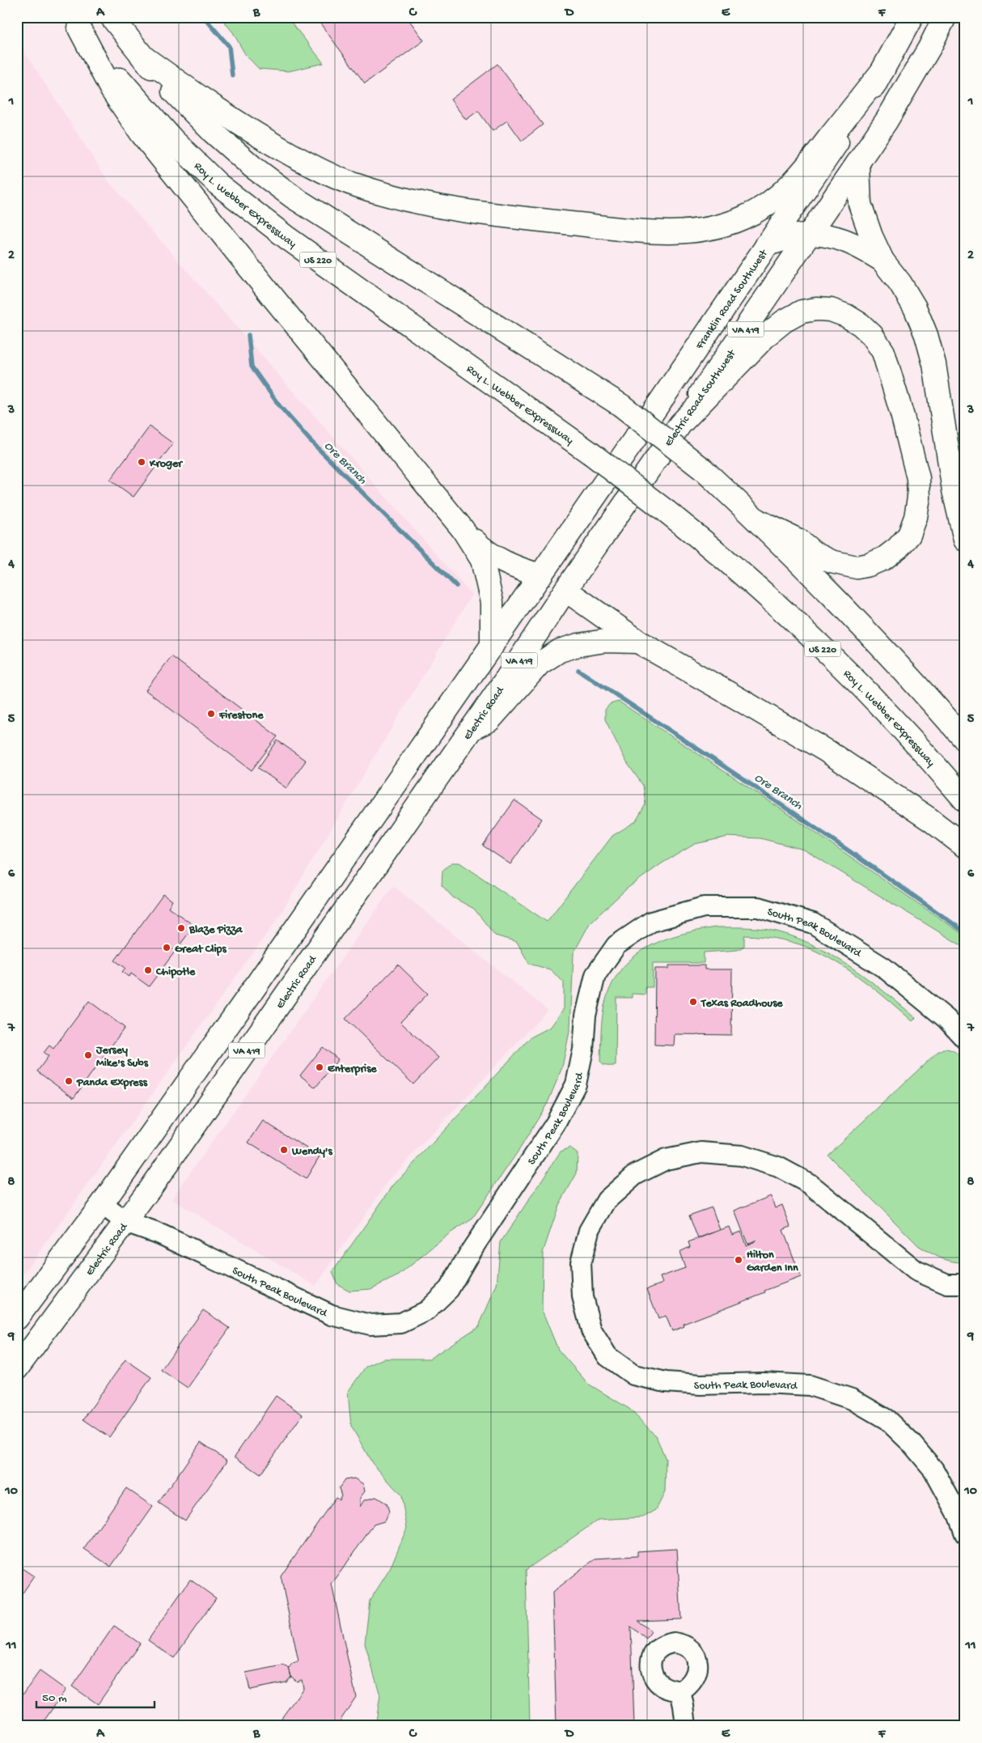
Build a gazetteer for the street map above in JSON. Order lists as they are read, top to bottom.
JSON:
{
  "streets": {
    "main road": [
      "Roy L. Webber Expressway",
      "US 220",
      "Franklin Road Southwest",
      "VA 419",
      "Electric Road Southwest",
      "Electric Road"
    ],
    "street": ["South Peak Boulevard"]
  },
  "crossings": [
    ["Franklin Road Southwest", "VA 419"],
    ["VA 419", "South Peak Boulevard"],
    ["Electric Road Southwest", "Electric Road"],
    ["Electric Road", "South Peak Boulevard"]
  ],
  "water": ["Ore Branch"],
  "places": [
    "Kroger",
    "Firestone",
    "Blaze Pizza",
    "Great Clips",
    "Chipotle",
    "Texas Roadhouse",
    "Jersey Mike's Subs",
    "Enterprise",
    "Panda Express",
    "Wendy's",
    "Hilton Garden Inn"
  ],
  "scale_bar": "50 m",
  "grid": {
    "columns": [
      "A",
      "B",
      "C",
      "D",
      "E",
      "F"
    ],
    "rows": [
      "1",
      "2",
      "3",
      "4",
      "5",
      "6",
      "7",
      "8",
      "9",
      "10",
      "11"
    ]
  }
}
